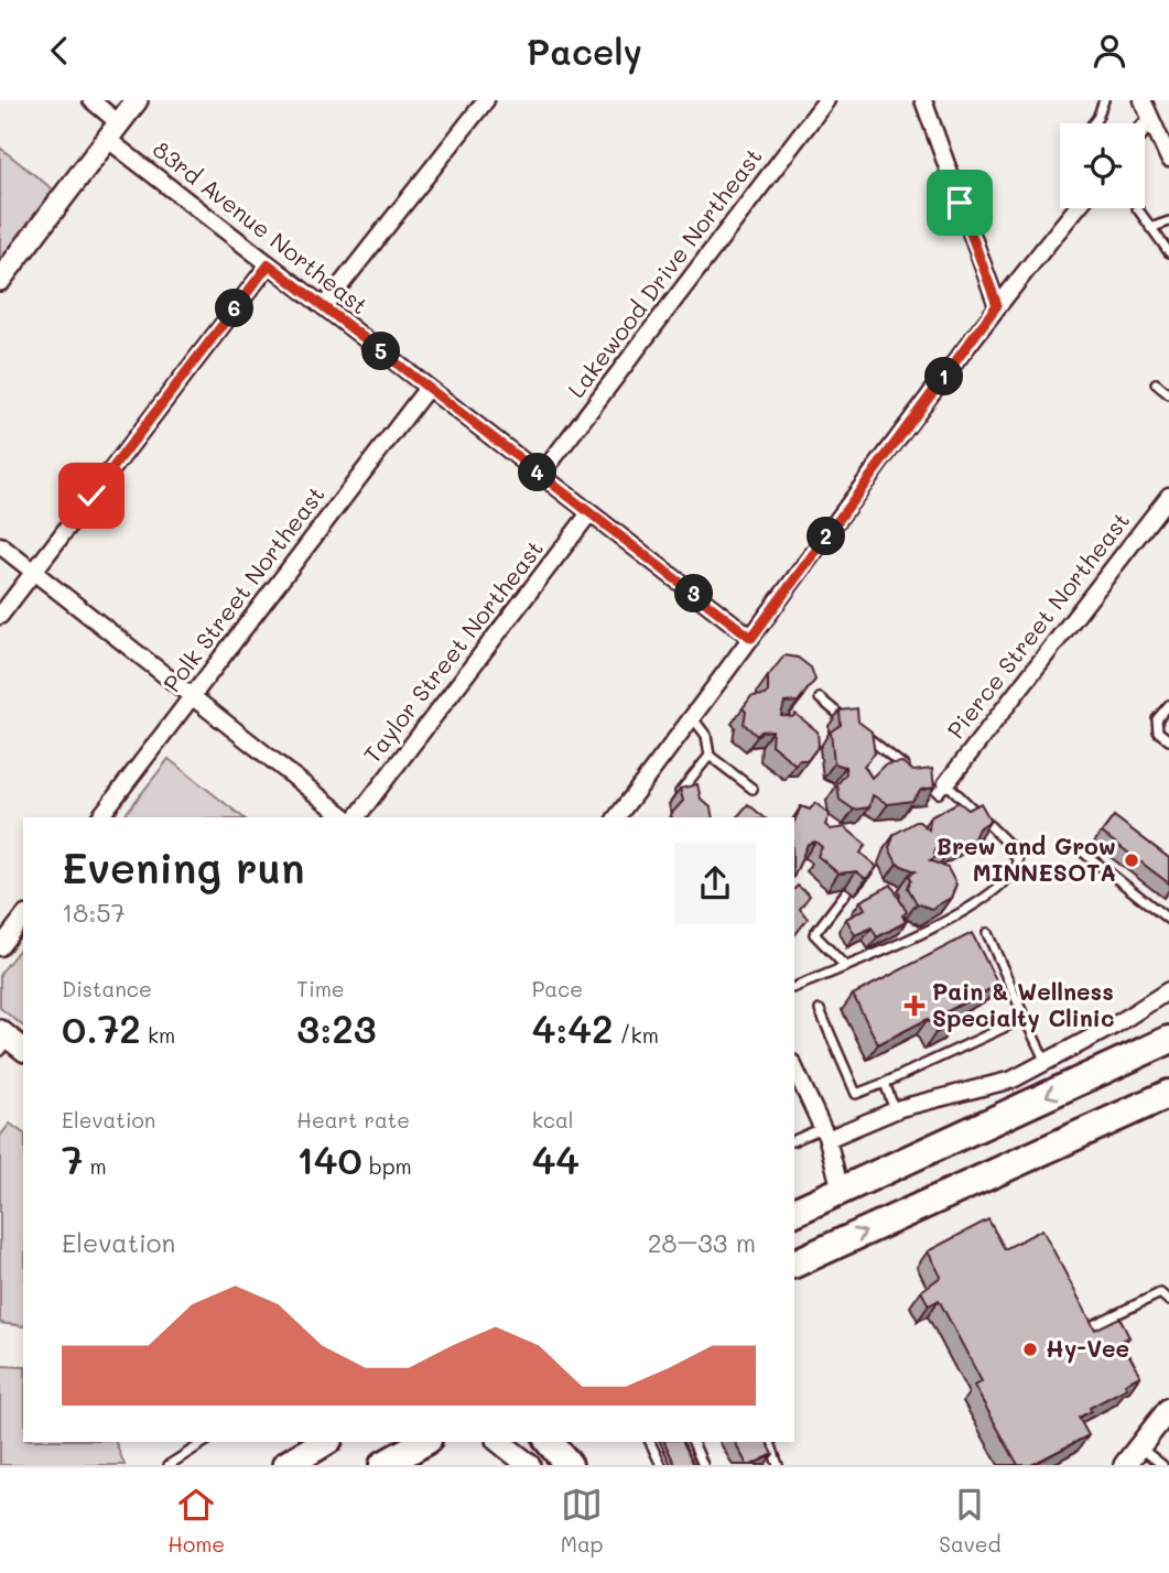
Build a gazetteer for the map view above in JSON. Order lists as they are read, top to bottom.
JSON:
{
  "streets": {
    "street": [
      "83rd Avenue Northeast",
      "Lakewood Drive Northeast",
      "Polk Street Northeast",
      "Pierce Street Northeast",
      "Taylor Street Northeast"
    ]
  },
  "crossings": [
    ["83rd Avenue Northeast", "Lakewood Drive Northeast"],
    ["83rd Avenue Northeast", "Polk Street Northeast"],
    ["83rd Avenue Northeast", "Taylor Street Northeast"]
  ],
  "places": {
    "other": ["Brew and Grow MINNESOTA", "Hy-Vee"],
    "health": ["Pain & Wellness Specialty Clinic"]
  },
  "page": {
    "header": "Pacely",
    "pins": [
      "6",
      "5",
      "1",
      "4",
      "2",
      "3"
    ],
    "heading": ["Evening run", "18:57"],
    "stats": [
      ["Distance", "0.72 km"],
      ["Time", "3:23"],
      ["Pace", "4:42 /km"],
      ["Elevation", "7 m"],
      ["Heart rate", "140 bpm"],
      ["kcal", "44"]
    ],
    "chart": ["Elevation", "28–33 m"],
    "tabs": ["Home", "Map", "Saved"]
  }
}
